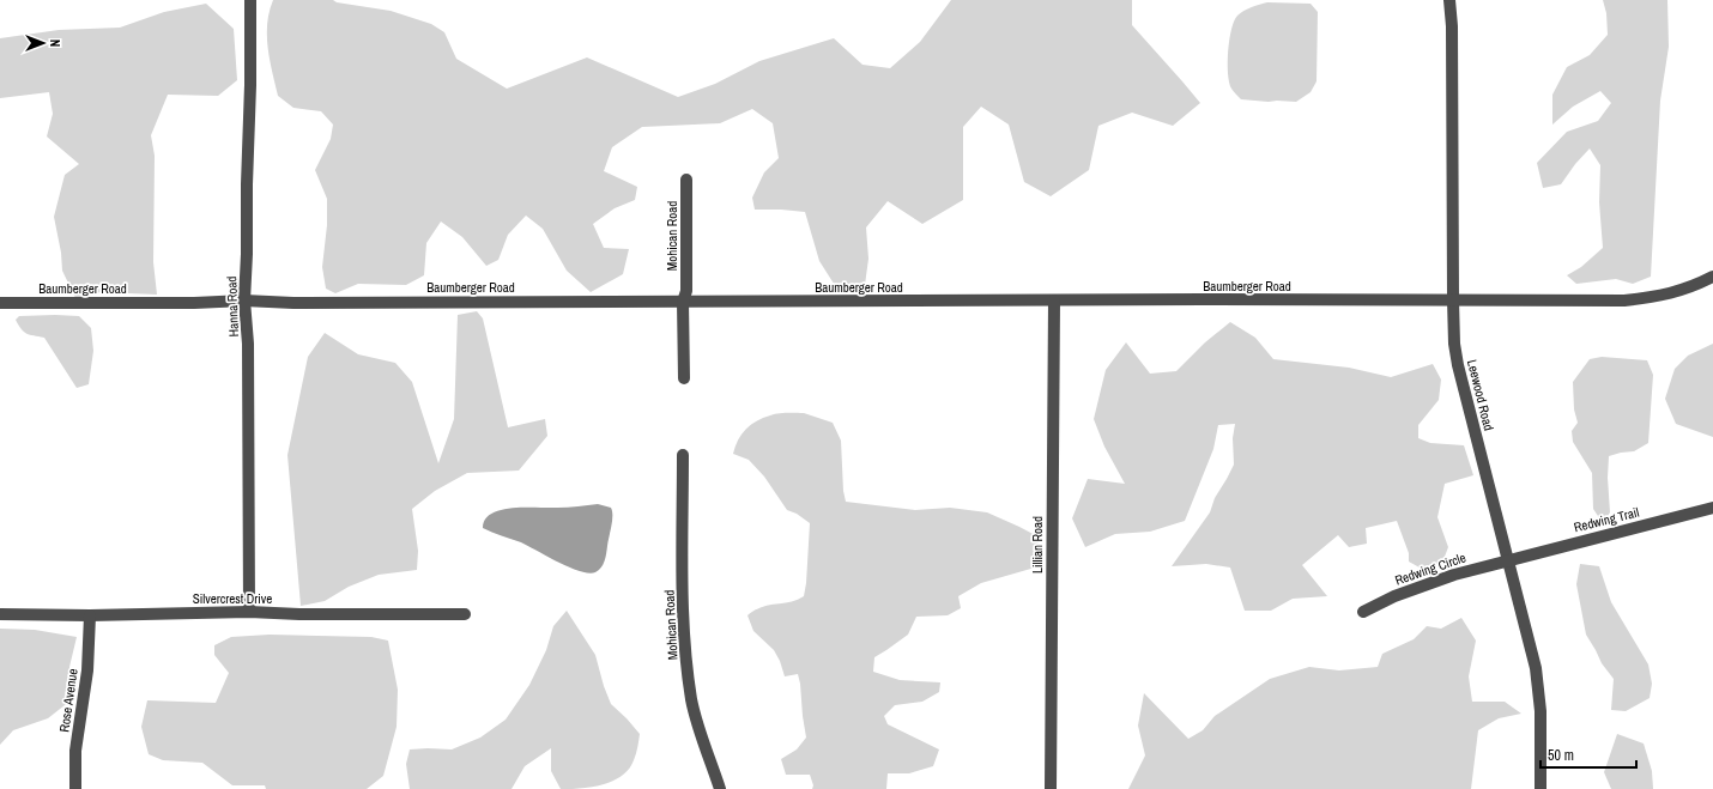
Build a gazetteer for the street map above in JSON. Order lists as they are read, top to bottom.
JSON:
{
  "streets": {
    "street": [
      "Mohican Road",
      "Baumberger Road",
      "Hanna Road",
      "Leewood Road",
      "Redwing Trail",
      "Lillian Road",
      "Redwing Circle",
      "Silvercrest Drive",
      "Rose Avenue"
    ]
  },
  "crossings": [
    ["Mohican Road", "Baumberger Road"],
    ["Baumberger Road", "Hanna Road"],
    ["Baumberger Road", "Leewood Road"],
    ["Baumberger Road", "Lillian Road"],
    ["Hanna Road", "Silvercrest Drive"],
    ["Leewood Road", "Redwing Trail"],
    ["Leewood Road", "Redwing Circle"],
    ["Redwing Trail", "Redwing Circle"],
    ["Silvercrest Drive", "Rose Avenue"]
  ],
  "scale_bar": "50 m",
  "north": "right"
}
